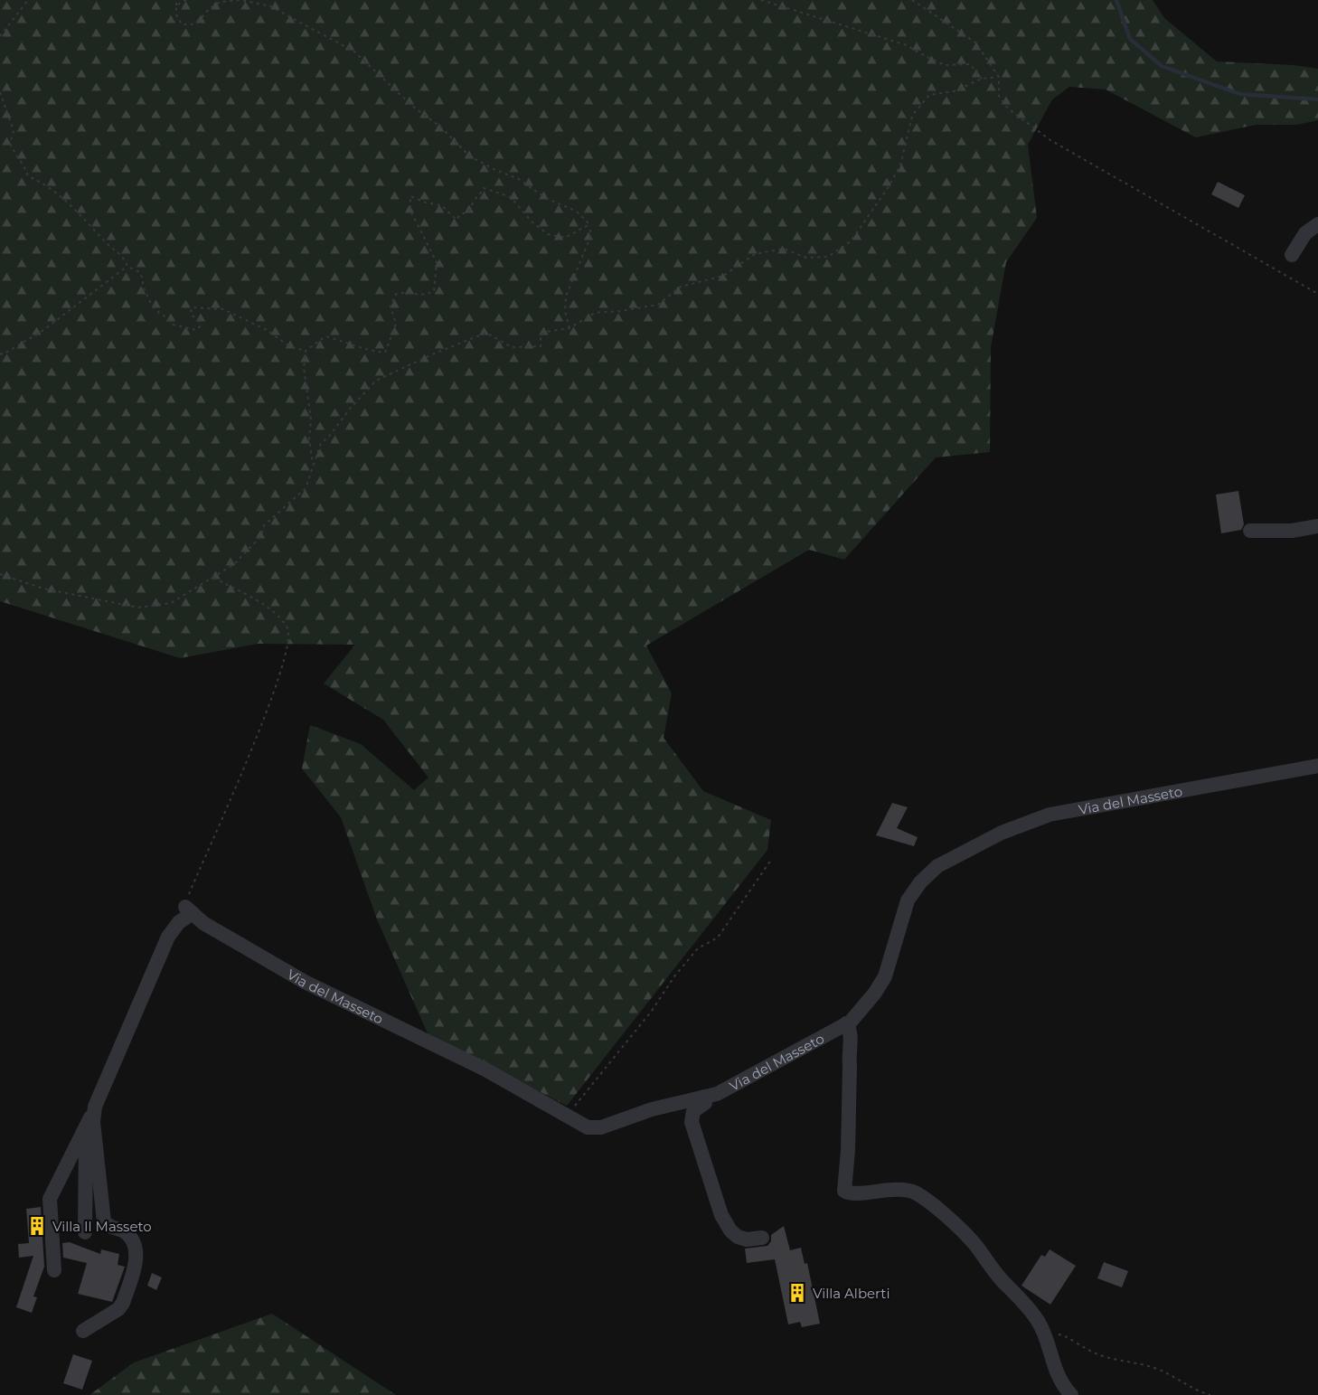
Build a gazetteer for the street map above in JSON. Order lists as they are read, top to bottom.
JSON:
{
  "streets": {
    "street": ["Via del Masseto"]
  },
  "places": {
    "building": ["Villa Il Masseto", "Villa Alberti"]
  }
}
